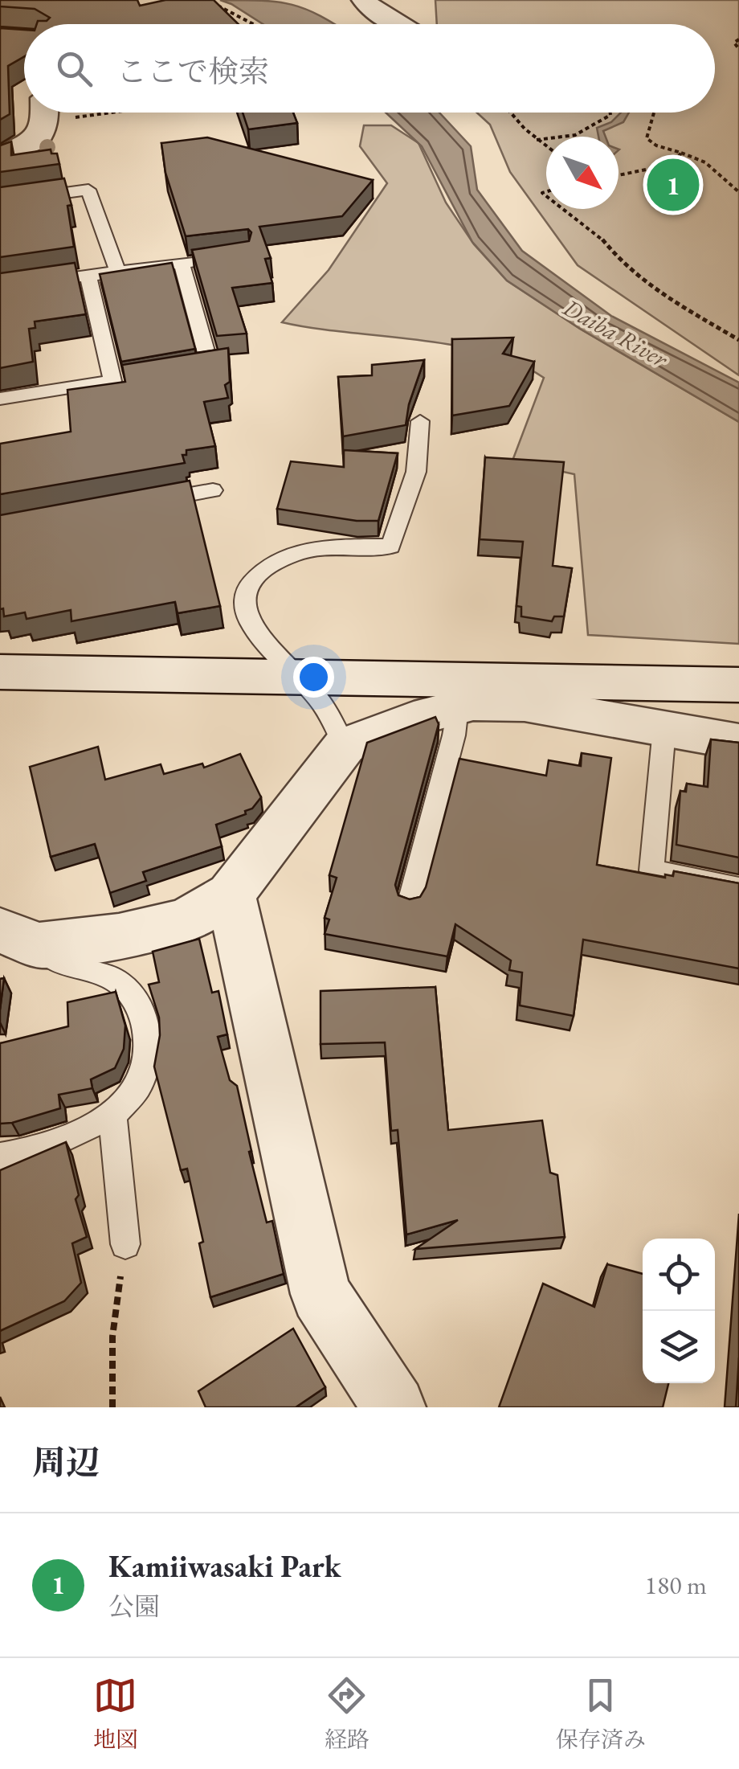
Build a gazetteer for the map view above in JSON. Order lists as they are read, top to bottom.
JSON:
{
  "water": ["Daiba River"],
  "north": "bottom right",
  "page": {
    "search": "ここで検索",
    "pins": "1",
    "heading": "周辺",
    "list": [
      {
        "mark": "1",
        "name": "Kamiiwasaki Park",
        "note": "公園",
        "value": "180 m"
      }
    ],
    "nav": ["地図", "経路", "保存済み"]
  }
}
